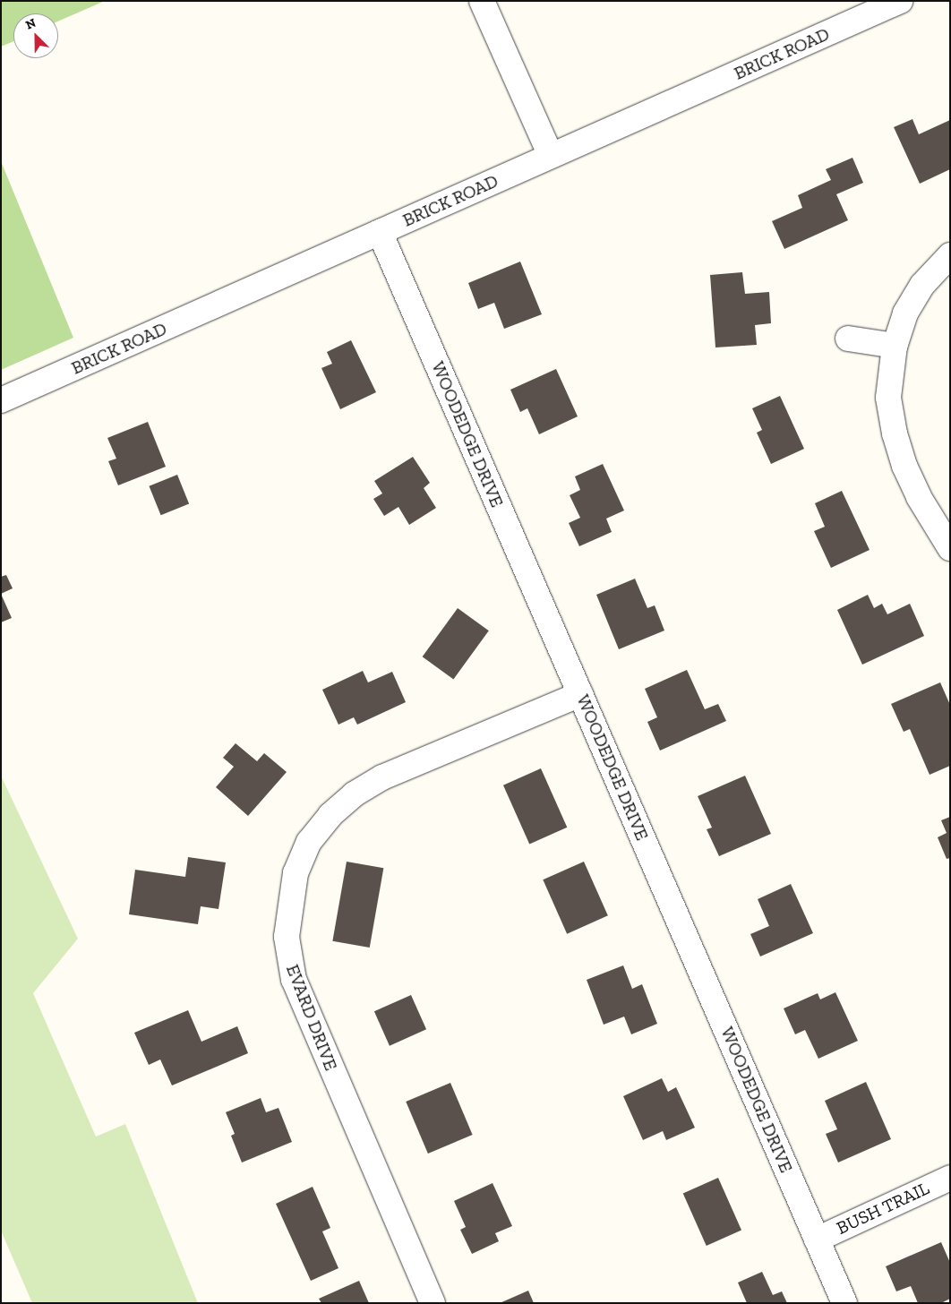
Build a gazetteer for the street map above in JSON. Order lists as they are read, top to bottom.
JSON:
{
  "streets": {
    "street": [
      "BRICK ROAD",
      "WOODEDGE DRIVE",
      "EVARD DRIVE",
      "BUSH TRAIL"
    ]
  },
  "crossings": [
    ["BRICK ROAD", "WOODEDGE DRIVE"],
    ["WOODEDGE DRIVE", "EVARD DRIVE"],
    ["WOODEDGE DRIVE", "BUSH TRAIL"]
  ],
  "north": "top left"
}
